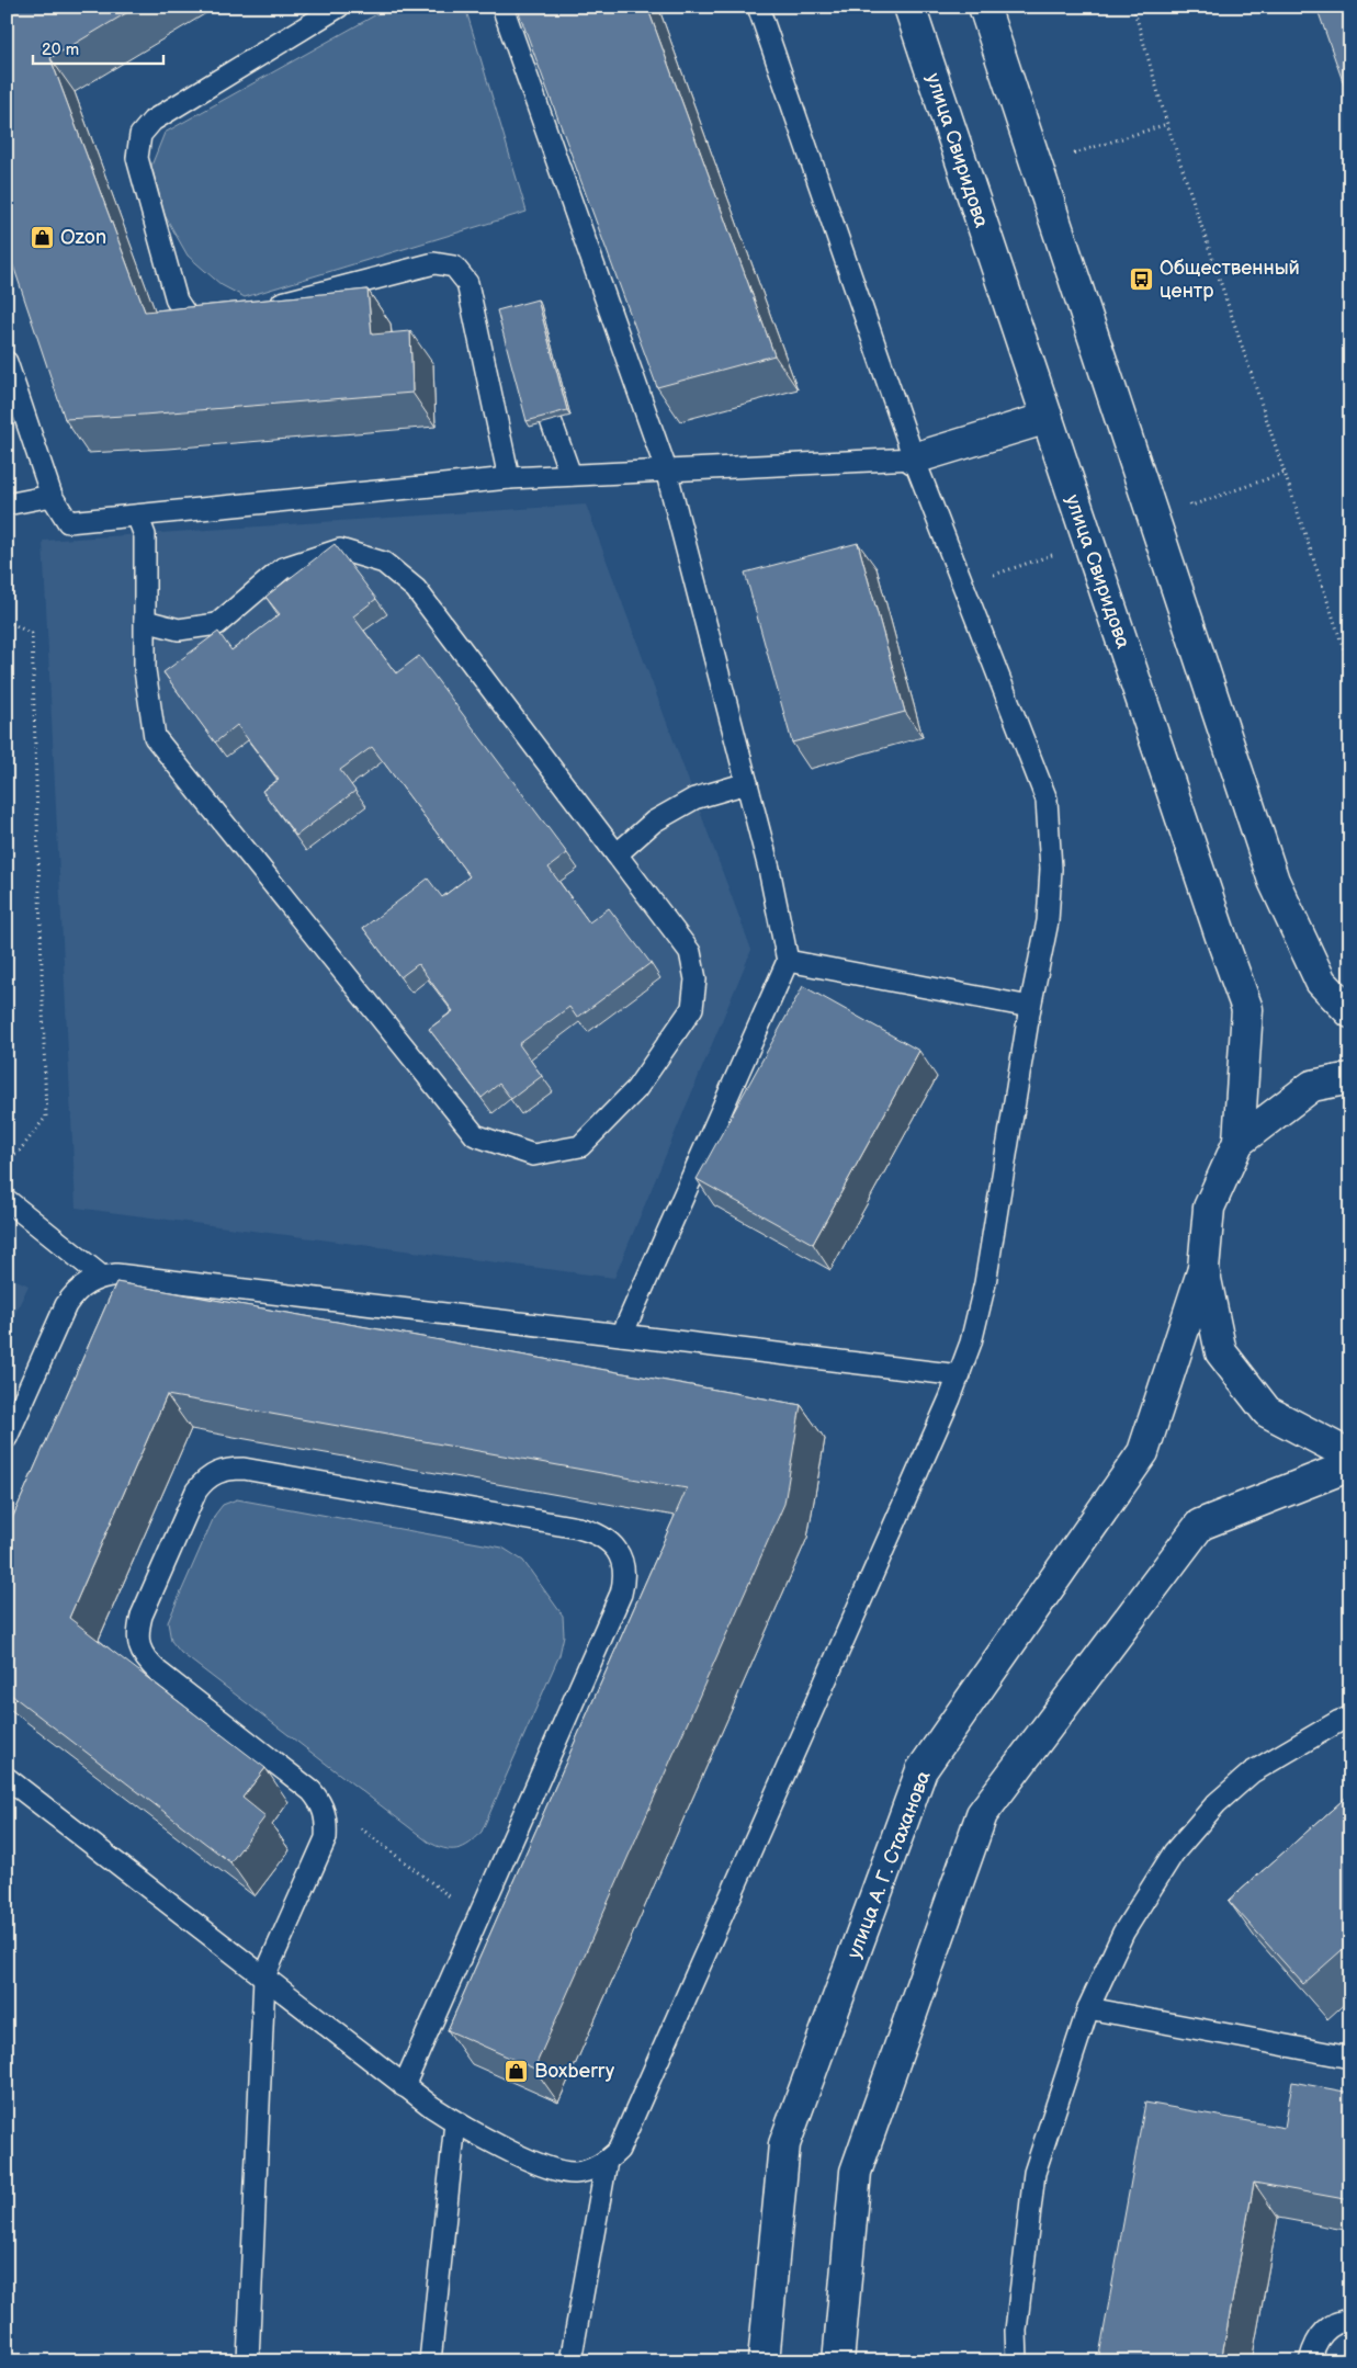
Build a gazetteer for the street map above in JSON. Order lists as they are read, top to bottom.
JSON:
{
  "streets": {
    "main road": ["улица Свиридова", "улица А. Г. Стаханова"]
  },
  "places": {
    "shop": ["Ozon", "Boxberry"],
    "bus stop": ["Общественный центр"]
  },
  "scale_bar": "20 m"
}
